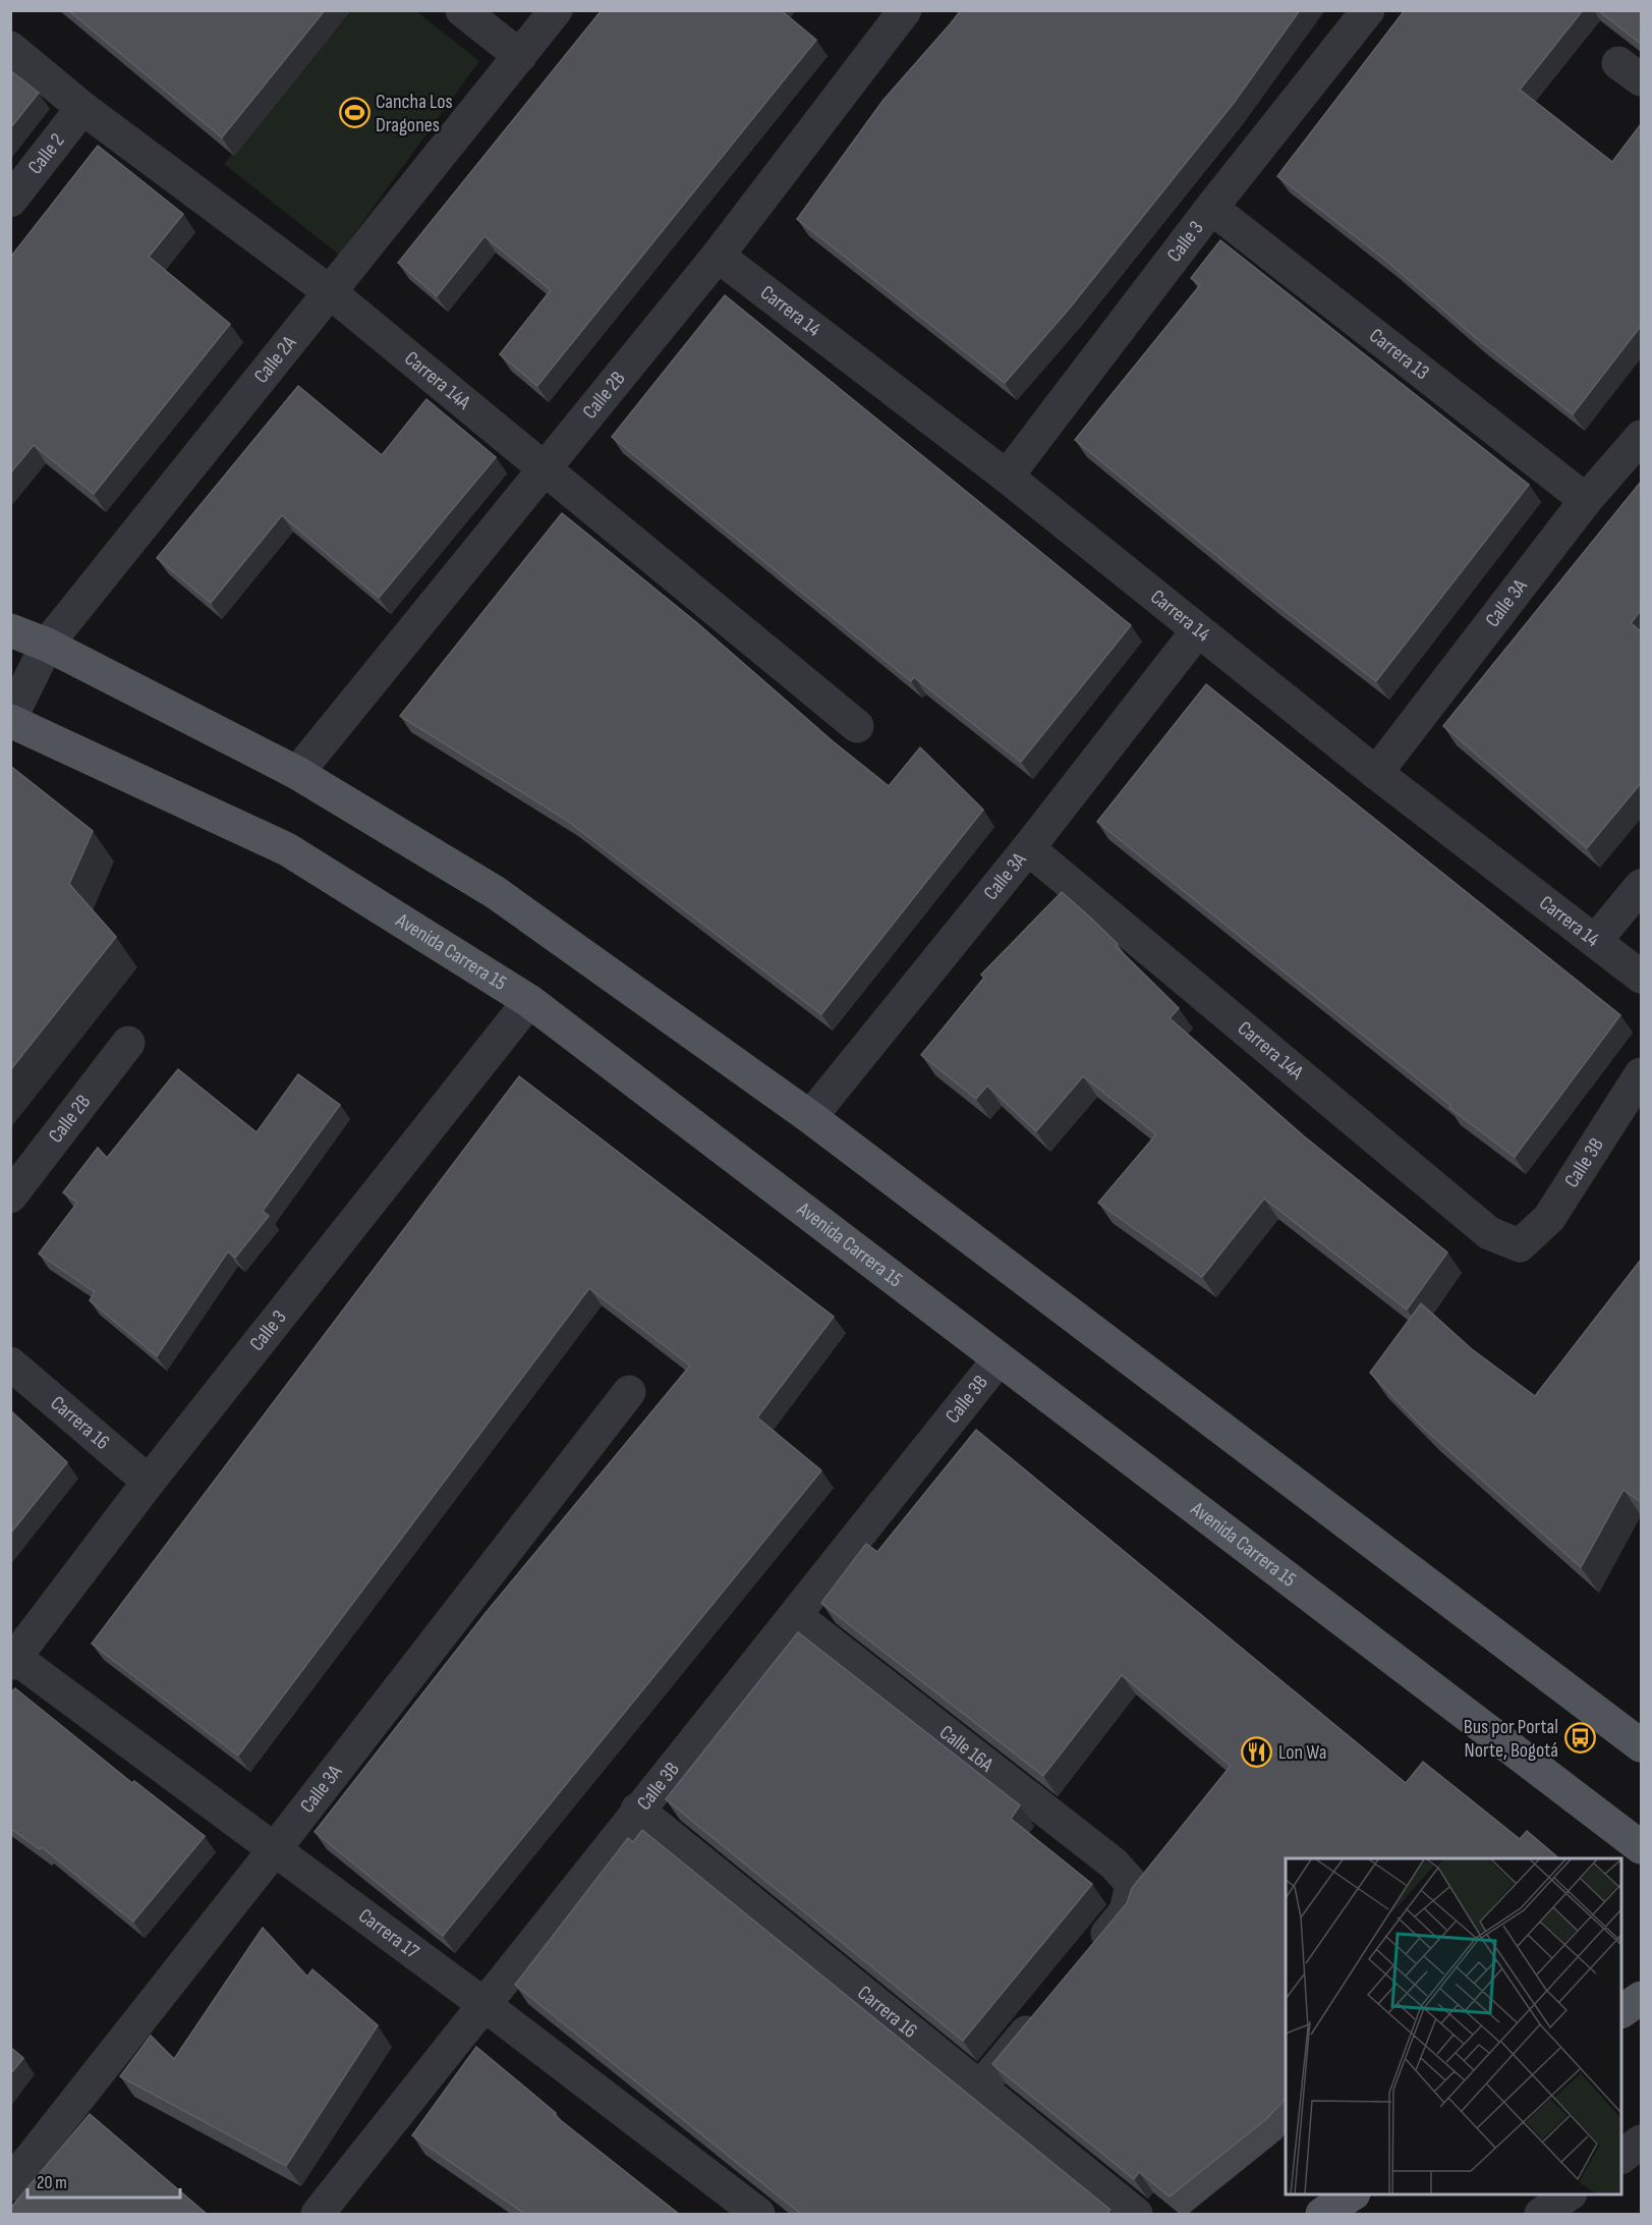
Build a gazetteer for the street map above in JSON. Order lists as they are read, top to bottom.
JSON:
{
  "streets": {
    "main road": ["Avenida Carrera 15"],
    "street": [
      "Calle 2",
      "Calle 3",
      "Carrera 14",
      "Carrera 13",
      "Calle 2A",
      "Carrera 14A",
      "Calle 2B",
      "Calle 3A",
      "Calle 3B",
      "Carrera 16",
      "Calle 16A",
      "Carrera 17"
    ]
  },
  "crossings": [
    ["Calle 2", "Carrera 14A"],
    ["Calle 3", "Carrera 14"],
    ["Calle 3", "Carrera 13"],
    ["Calle 3", "Avenida Carrera 15"],
    ["Calle 3", "Carrera 16"],
    ["Calle 3", "Carrera 17"],
    ["Carrera 14", "Calle 2B"],
    ["Carrera 14", "Calle 3A"],
    ["Carrera 13", "Calle 3A"],
    ["Calle 2A", "Carrera 14A"],
    ["Calle 2A", "Avenida Carrera 15"],
    ["Carrera 14A", "Calle 2B"],
    ["Carrera 14A", "Calle 3A"],
    ["Carrera 14A", "Calle 3B"],
    ["Calle 3A", "Carrera 17"],
    ["Avenida Carrera 15", "Calle 3B"],
    ["Calle 3B", "Carrera 16"],
    ["Calle 3B", "Calle 16A"],
    ["Calle 3B", "Carrera 17"]
  ],
  "places": {
    "sports": ["Cancha Los Dragones"],
    "bus stop": ["Bus por Portal Norte, Bogotá"],
    "restaurant": ["Lon Wa"]
  },
  "scale_bar": "20 m"
}
